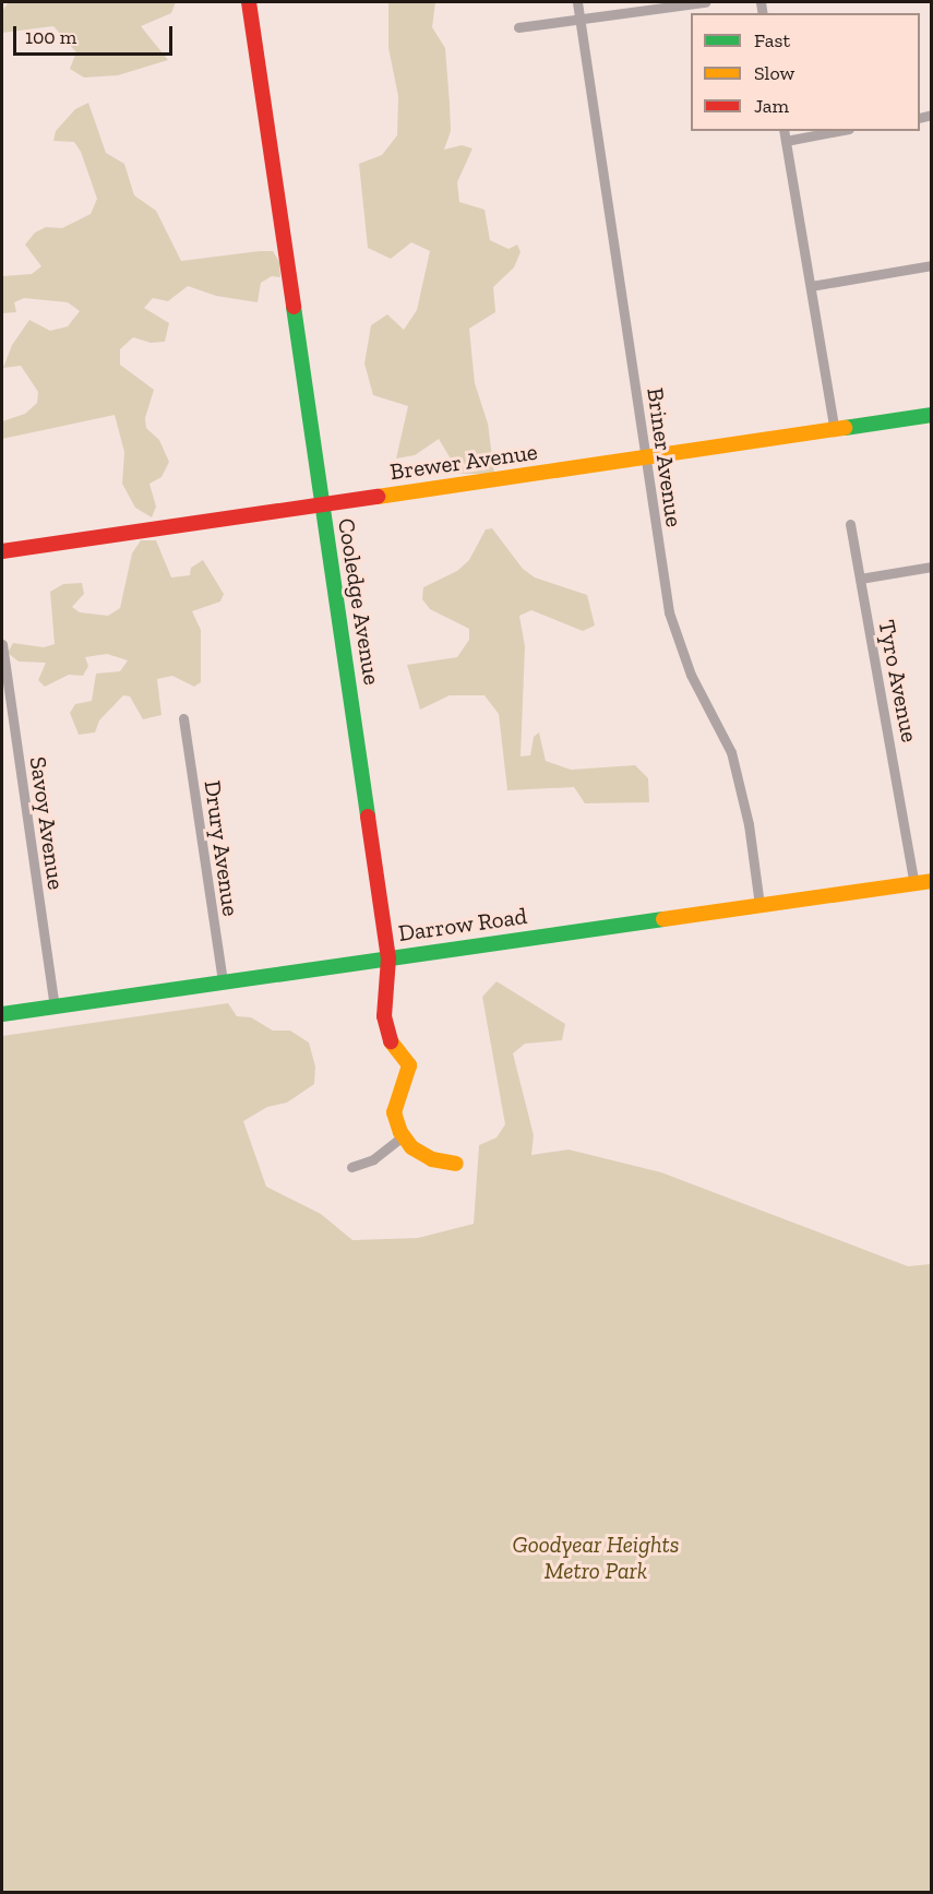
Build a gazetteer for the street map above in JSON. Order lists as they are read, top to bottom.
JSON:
{
  "streets": {
    "street": [
      "Briner Avenue",
      "Brewer Avenue",
      "Cooledge Avenue",
      "Tyro Avenue",
      "Savoy Avenue",
      "Drury Avenue",
      "Darrow Road"
    ]
  },
  "crossings": [
    ["Briner Avenue", "Brewer Avenue"],
    ["Briner Avenue", "Darrow Road"],
    ["Brewer Avenue", "Cooledge Avenue"],
    ["Cooledge Avenue", "Darrow Road"],
    ["Tyro Avenue", "Darrow Road"],
    ["Savoy Avenue", "Darrow Road"],
    ["Drury Avenue", "Darrow Road"]
  ],
  "parks": ["Goodyear Heights Metro Park"],
  "legend": ["Fast", "Slow", "Jam"],
  "scale_bar": "100 m"
}
